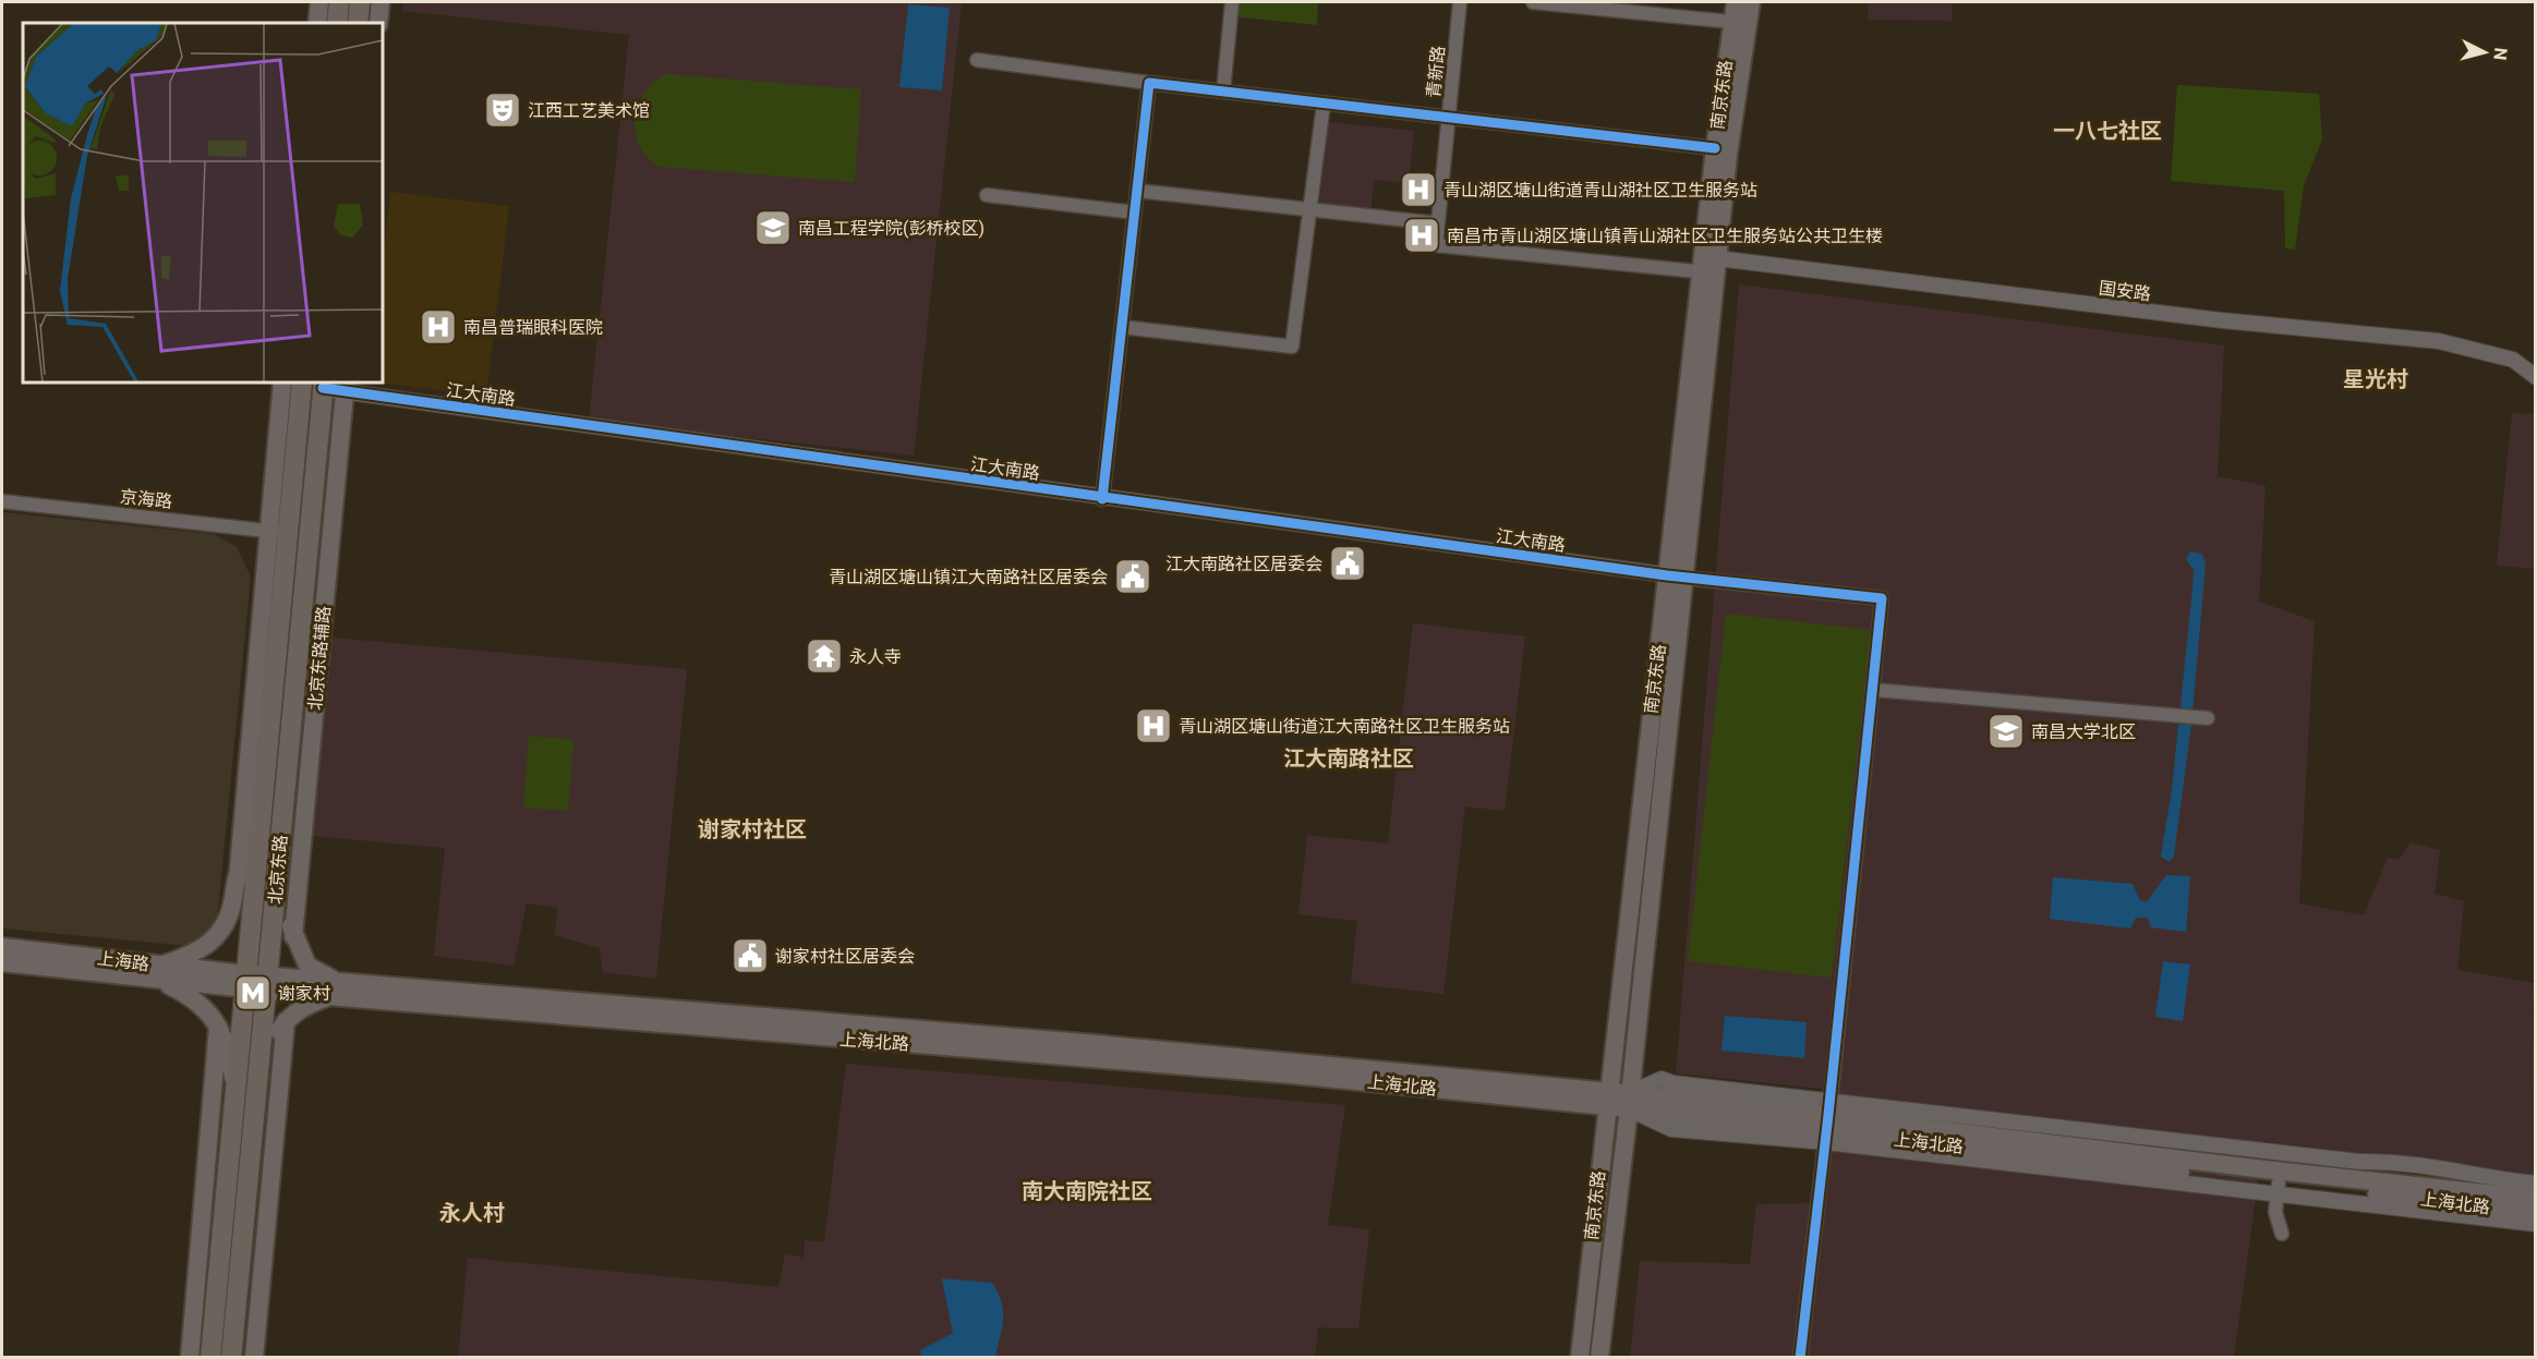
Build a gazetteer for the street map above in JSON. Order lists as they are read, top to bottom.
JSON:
{
  "streets": {
    "main road": [
      "南京东路",
      "北京东路辅路",
      "北京东路",
      "上海路",
      "上海北路"
    ],
    "street": [
      "青新路",
      "国安路",
      "江大南路",
      "京海路"
    ]
  },
  "crossings": [
    ["南京东路", "国安路"],
    ["南京东路", "江大南路"],
    ["南京东路", "上海北路"],
    ["江大南路", "北京东路辅路"],
    ["江大南路", "北京东路"],
    ["京海路", "北京东路"],
    ["北京东路", "上海路"],
    ["北京东路", "上海北路"],
    ["上海路", "上海北路"]
  ],
  "districts": [
    "一八七社区",
    "星光村",
    "江大南路社区",
    "谢家村社区",
    "南大南院社区",
    "永人村"
  ],
  "places": {
    "theatre": ["江西工艺美术馆"],
    "hospital": [
      "青山湖区塘山街道青山湖社区卫生服务站",
      "南昌市青山湖区塘山镇青山湖社区卫生服务站公共卫生楼",
      "南昌普瑞眼科医院",
      "青山湖区塘山街道江大南路社区卫生服务站"
    ],
    "school or university": ["南昌工程学院(彭桥校区)", "南昌大学北区"],
    "public building": ["江大南路社区居委会", "青山湖区塘山镇江大南路社区居委会", "谢家村社区居委会"],
    "temple": ["永人寺"],
    "metro station": ["谢家村"]
  },
  "north": "right"
}
